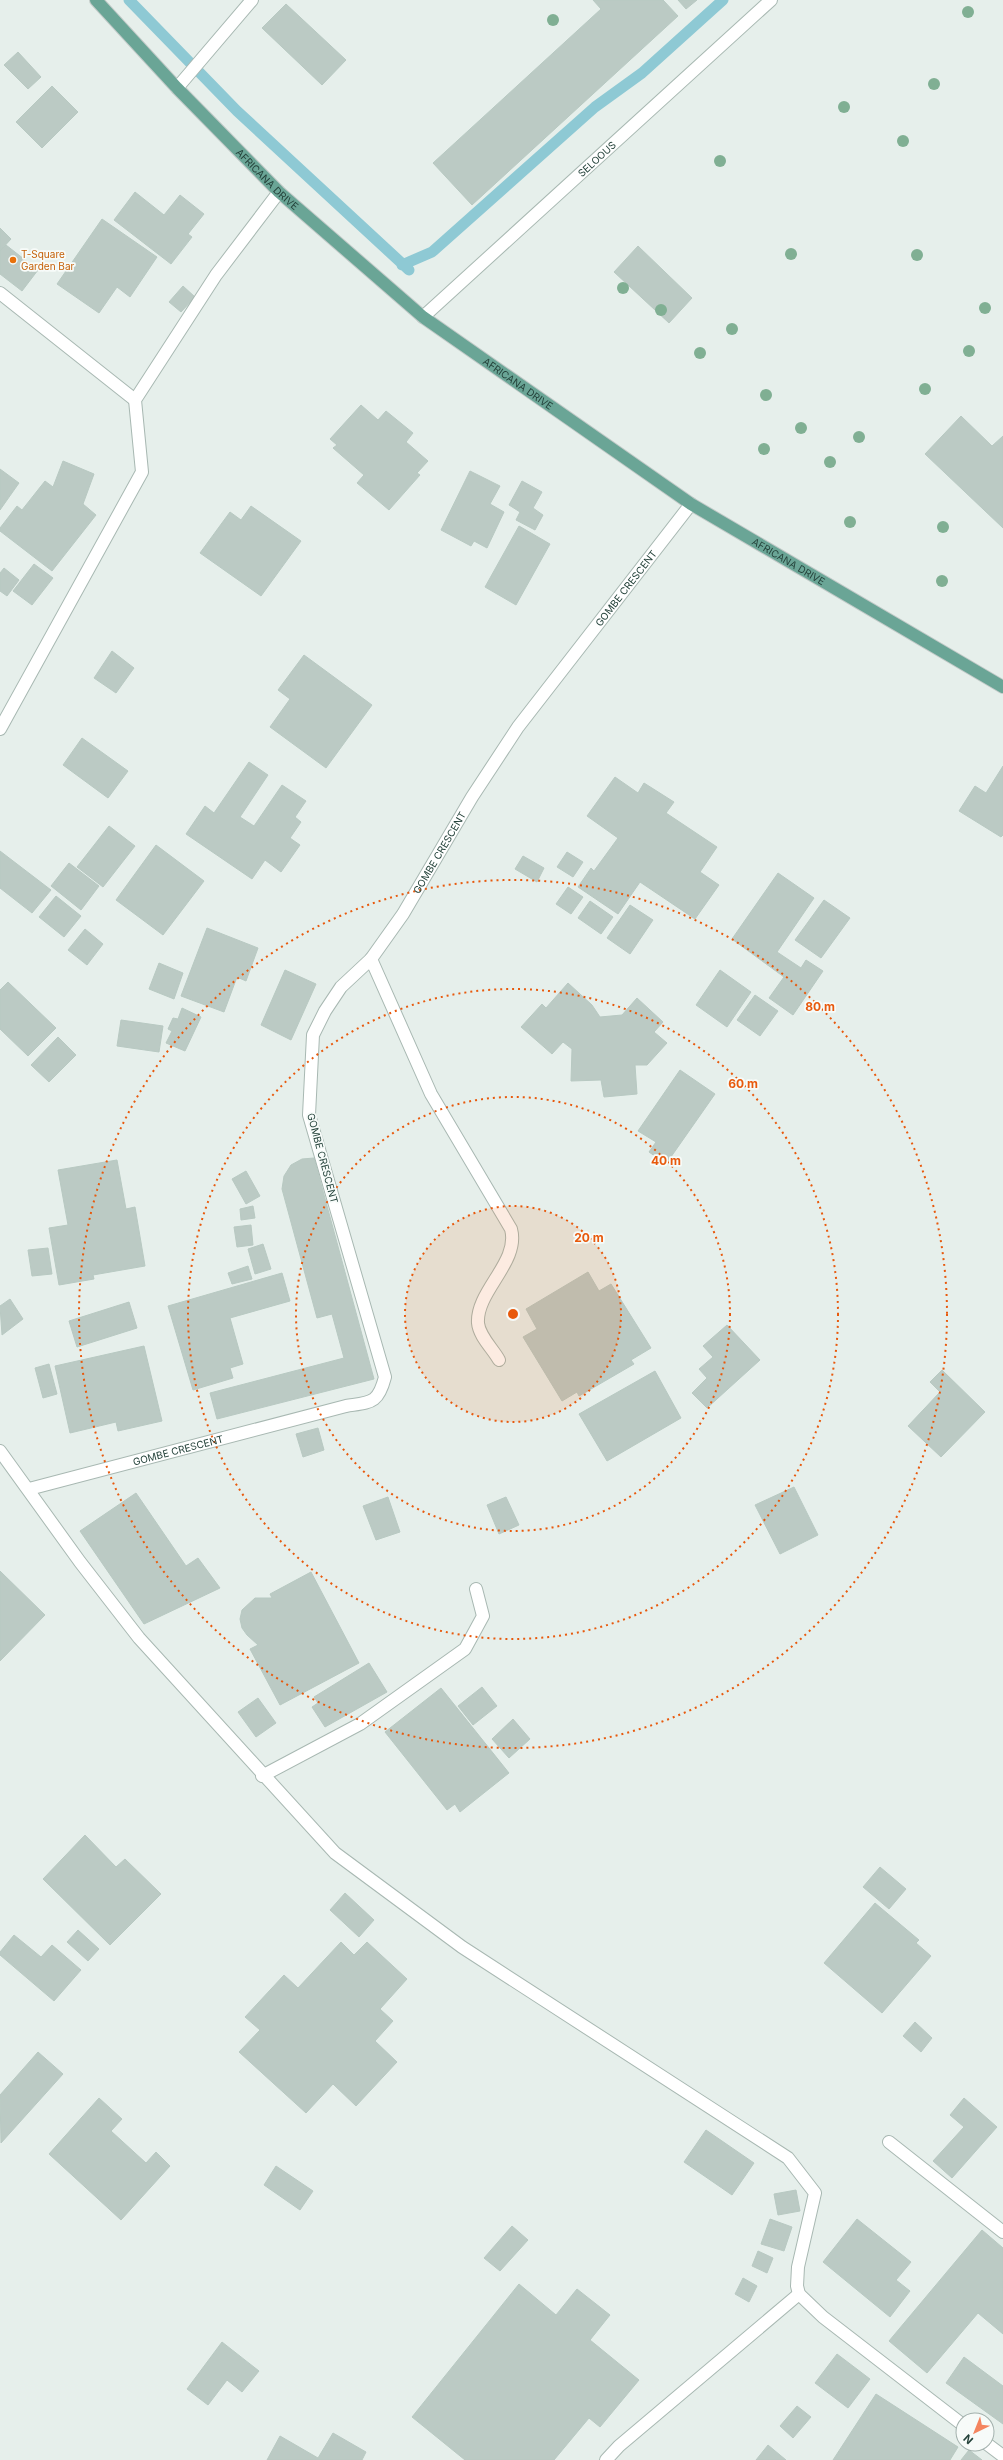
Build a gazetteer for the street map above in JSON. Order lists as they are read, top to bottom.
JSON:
{
  "streets": {
    "main road": ["AFRICANA DRIVE"],
    "street": ["SELOOUS", "GOMBE CRESCENT"]
  },
  "crossings": [
    ["SELOOUS", "AFRICANA DRIVE"],
    ["AFRICANA DRIVE", "GOMBE CRESCENT"]
  ],
  "places": ["T-Square Garden Bar"],
  "north": "bottom left",
  "rings": [
    "80 m",
    "60 m",
    "40 m",
    "20 m"
  ]
}
